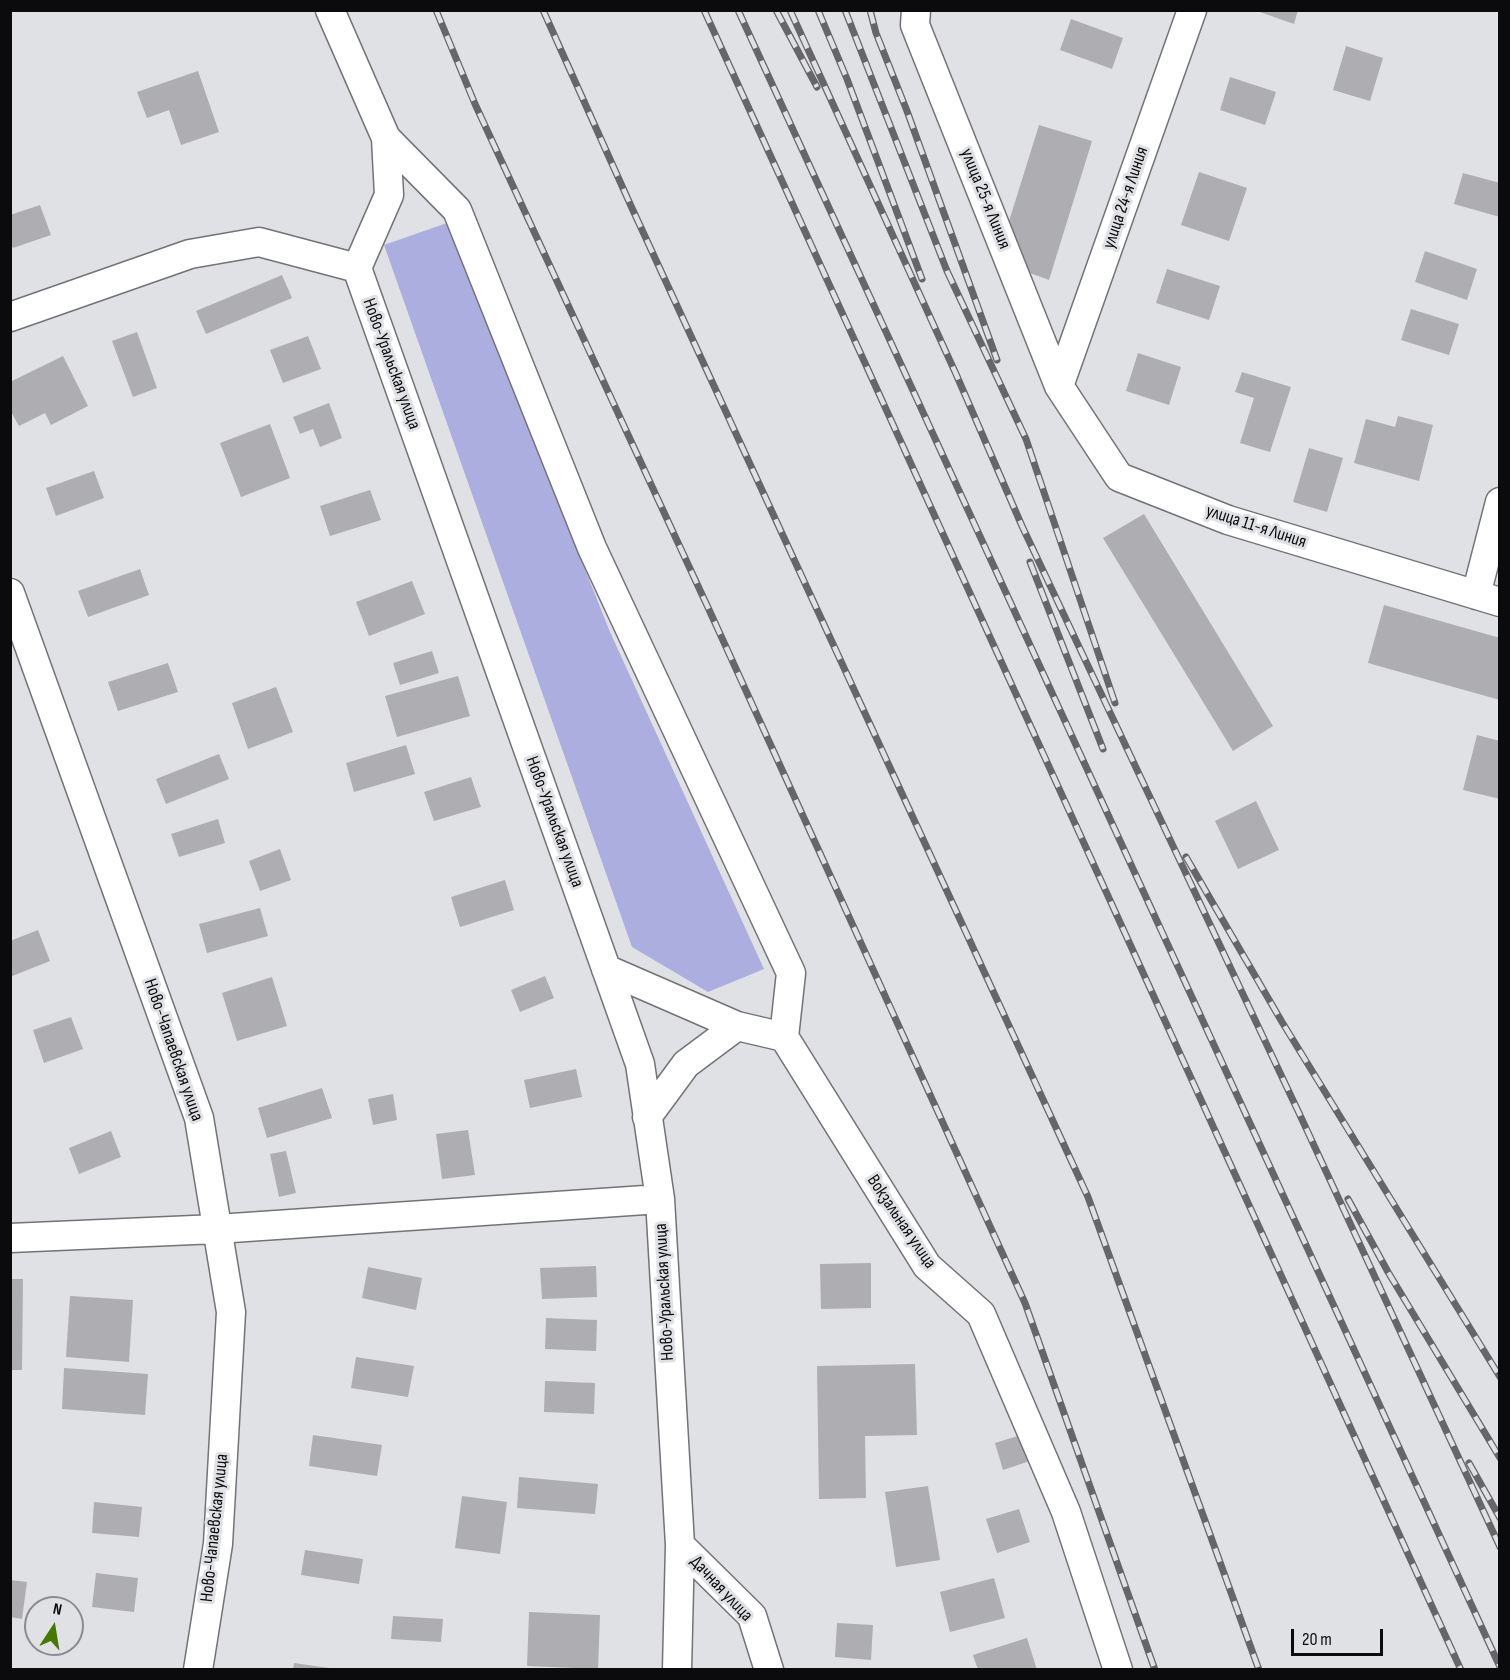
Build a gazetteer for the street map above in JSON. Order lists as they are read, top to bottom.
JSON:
{
  "streets": {
    "street": [
      "улица 24-я Линия",
      "улица 25-я Линия",
      "Ново-Уральская улица",
      "улица 11-я Линия",
      "Ново-Чапаевская улица",
      "Вокзальная улица",
      "Дачная улица"
    ]
  },
  "crossings": [
    ["улица 24-я Линия", "улица 25-я Линия"],
    ["улица 24-я Линия", "улица 11-я Линия"],
    ["улица 25-я Линия", "улица 11-я Линия"],
    ["Ново-Уральская улица", "Дачная улица"]
  ],
  "scale_bar": "20 m",
  "north": "top"
}
